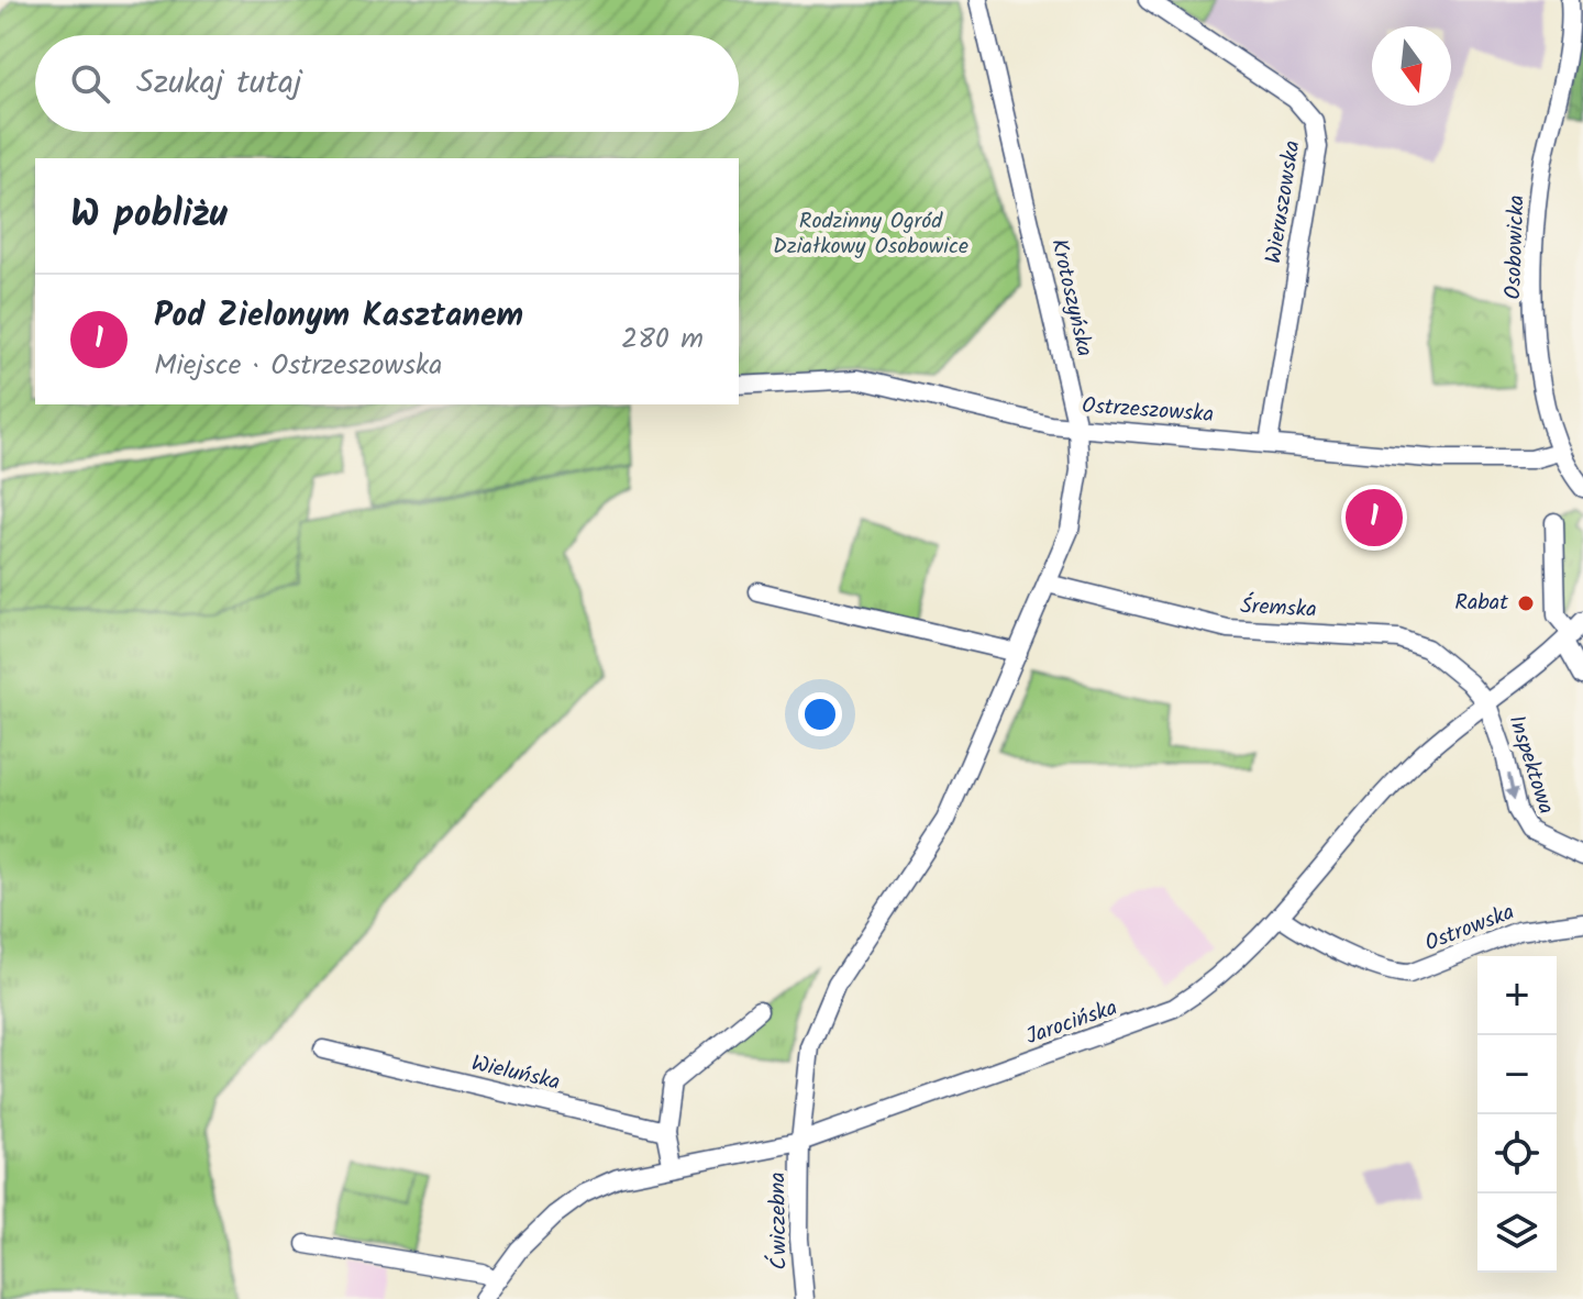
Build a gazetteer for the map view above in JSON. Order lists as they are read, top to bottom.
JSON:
{
  "streets": {
    "street": [
      "Wieruszowska",
      "Osobowicka",
      "Krotoszyńska",
      "Ostrzeszowska",
      "Śremska",
      "Inspektowa",
      "Ostrowska",
      "Jarocińska",
      "Wieluńska",
      "Ćwiczebna"
    ]
  },
  "crossings": [
    ["Wieruszowska", "Ostrzeszowska"],
    ["Osobowicka", "Ostrzeszowska"],
    ["Krotoszyńska", "Ostrzeszowska"],
    ["Krotoszyńska", "Śremska"],
    ["Krotoszyńska", "Jarocińska"],
    ["Krotoszyńska", "Ćwiczebna"],
    ["Śremska", "Inspektowa"],
    ["Śremska", "Jarocińska"],
    ["Inspektowa", "Jarocińska"],
    ["Ostrowska", "Jarocińska"],
    ["Jarocińska", "Ćwiczebna"]
  ],
  "one_way": ["Inspektowa"],
  "parks": ["Rodzinny Ogród Działkowy Osobowice"],
  "places": ["Rabat"],
  "north": "bottom",
  "page": {
    "search": "Szukaj tutaj",
    "heading": "W pobliżu",
    "list": [
      {
        "mark": "1",
        "name": "Pod Zielonym Kasztanem",
        "note": "Miejsce · Ostrzeszowska",
        "value": "280 m"
      }
    ],
    "pins": "1",
    "map_buttons": ["+", "−"]
  }
}
